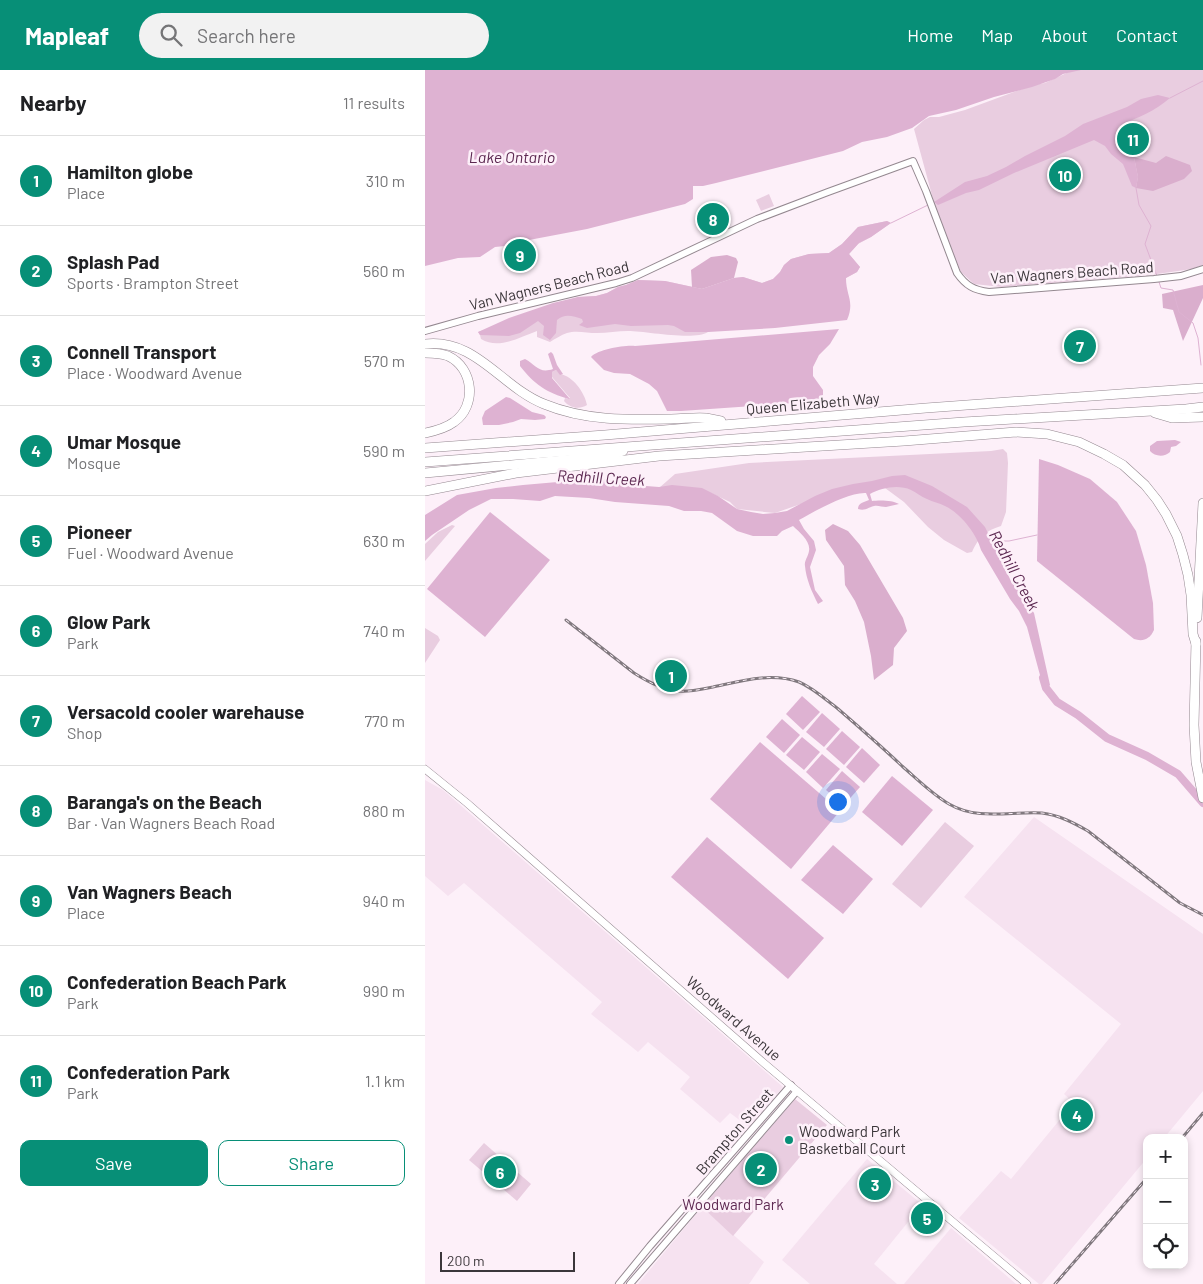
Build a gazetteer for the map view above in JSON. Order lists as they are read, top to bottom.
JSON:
{
  "streets": {
    "highway": ["Queen Elizabeth Way"],
    "main road": ["Woodward Avenue"],
    "street": ["Van Wagners Beach Road", "Brampton Street"]
  },
  "crossings": [
    ["Woodward Avenue", "Brampton Street"]
  ],
  "water": ["Lake Ontario", "Redhill Creek"],
  "parks": ["Woodward Park"],
  "places": ["Woodward Park Basketball Court"],
  "scale_bar": "200 m",
  "page": {
    "header": "Mapleaf",
    "search": "Search here",
    "nav": [
      "Home",
      "Map",
      "About",
      "Contact"
    ],
    "heading": ["Nearby", "11 results"],
    "pins": [
      "11",
      "10",
      "8",
      "9",
      "7",
      "1",
      "4",
      "2",
      "6",
      "3",
      "5"
    ],
    "list": [
      {
        "mark": "1",
        "name": "Hamilton globe",
        "note": "Place",
        "value": "310 m"
      },
      {
        "mark": "2",
        "name": "Splash Pad",
        "note": "Sports · Brampton Street",
        "value": "560 m"
      },
      {
        "mark": "3",
        "name": "Connell Transport",
        "note": "Place · Woodward Avenue",
        "value": "570 m"
      },
      {
        "mark": "4",
        "name": "Umar Mosque",
        "note": "Mosque",
        "value": "590 m"
      },
      {
        "mark": "5",
        "name": "Pioneer",
        "note": "Fuel · Woodward Avenue",
        "value": "630 m"
      },
      {
        "mark": "6",
        "name": "Glow Park",
        "note": "Park",
        "value": "740 m"
      },
      {
        "mark": "7",
        "name": "Versacold cooler warehause",
        "note": "Shop",
        "value": "770 m"
      },
      {
        "mark": "8",
        "name": "Baranga's on the Beach",
        "note": "Bar · Van Wagners Beach Road",
        "value": "880 m"
      },
      {
        "mark": "9",
        "name": "Van Wagners Beach",
        "note": "Place",
        "value": "940 m"
      },
      {
        "mark": "10",
        "name": "Confederation Beach Park",
        "note": "Park",
        "value": "990 m"
      },
      {
        "mark": "11",
        "name": "Confederation Park",
        "note": "Park",
        "value": "1.1 km"
      }
    ],
    "buttons": ["Save", "Share"],
    "map_buttons": ["+", "−"],
    "scale": "200 m"
  }
}
